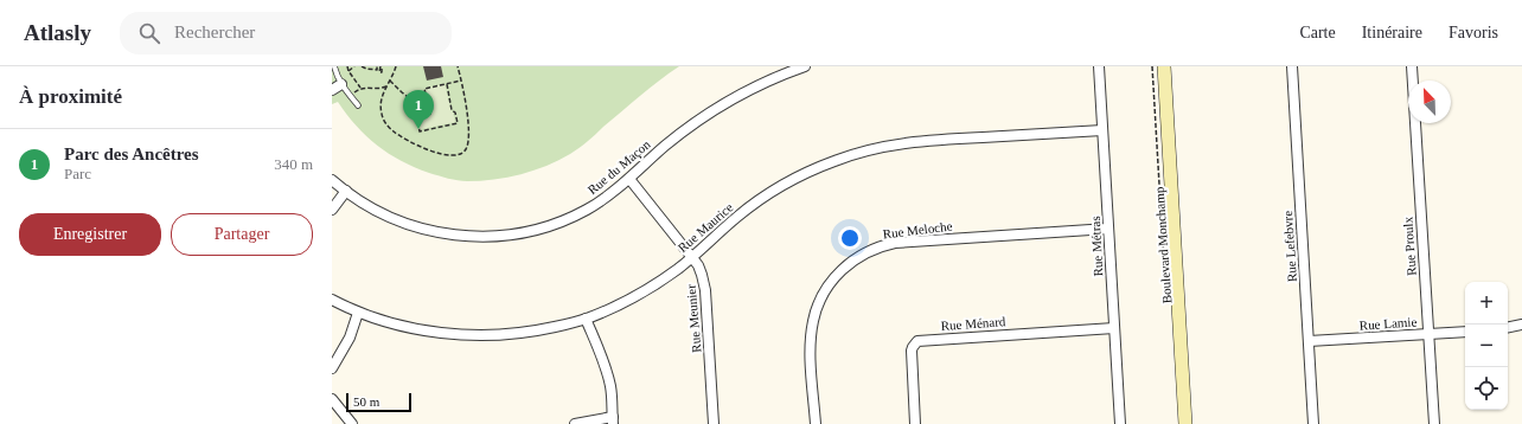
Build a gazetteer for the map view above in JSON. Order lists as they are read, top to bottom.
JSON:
{
  "streets": {
    "street": [
      "Rue du Maçon",
      "Rue Maurice",
      "Rue Meloche",
      "Boulevard Monchamp",
      "Rue Métras",
      "Rue Lefebvre",
      "Rue Proulx",
      "Rue Meunier",
      "Rue Ménard",
      "Rue Lamie"
    ]
  },
  "crossings": [
    ["Rue du Maçon", "Rue Meunier"],
    ["Rue Maurice", "Rue Métras"],
    ["Rue Maurice", "Rue Meunier"],
    ["Rue Meloche", "Rue Métras"],
    ["Rue Métras", "Rue Ménard"],
    ["Rue Lefebvre", "Rue Lamie"],
    ["Rue Proulx", "Rue Lamie"]
  ],
  "scale_bar": "50 m",
  "north": "top left",
  "page": {
    "header": "Atlasly",
    "search": "Rechercher",
    "nav": ["Carte", "Itinéraire", "Favoris"],
    "heading": "À proximité",
    "pins": "1",
    "list": [
      {
        "mark": "1",
        "name": "Parc des Ancêtres",
        "note": "Parc",
        "value": "340 m"
      }
    ],
    "buttons": ["Enregistrer", "Partager"],
    "map_buttons": ["+", "−"],
    "scale": "50 m"
  }
}
